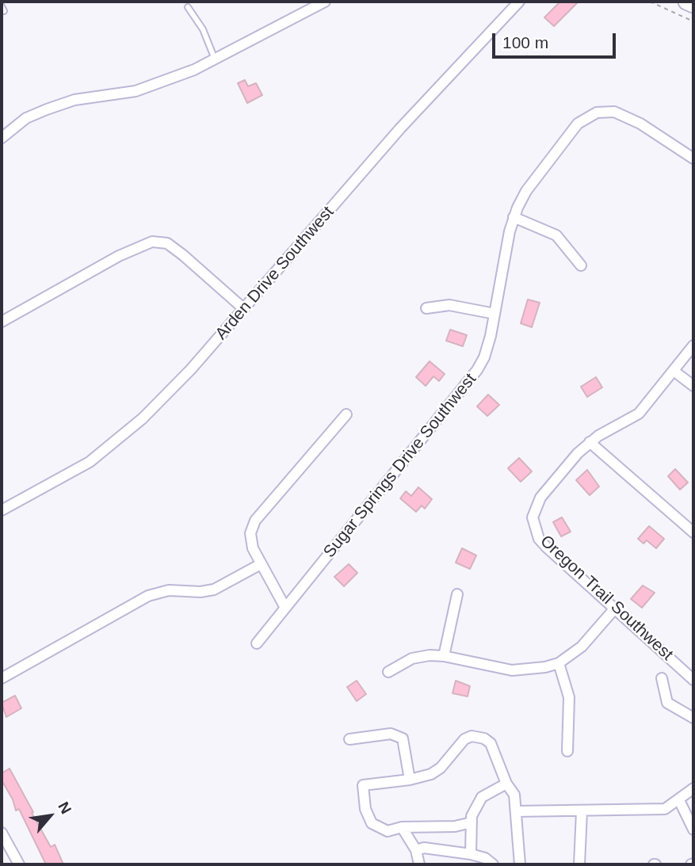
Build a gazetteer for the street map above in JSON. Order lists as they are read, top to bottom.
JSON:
{
  "streets": {
    "street": ["Arden Drive Southwest", "Sugar Springs Drive Southwest", "Oregon Trail Southwest"]
  },
  "scale_bar": "100 m",
  "north": "top right"
}
